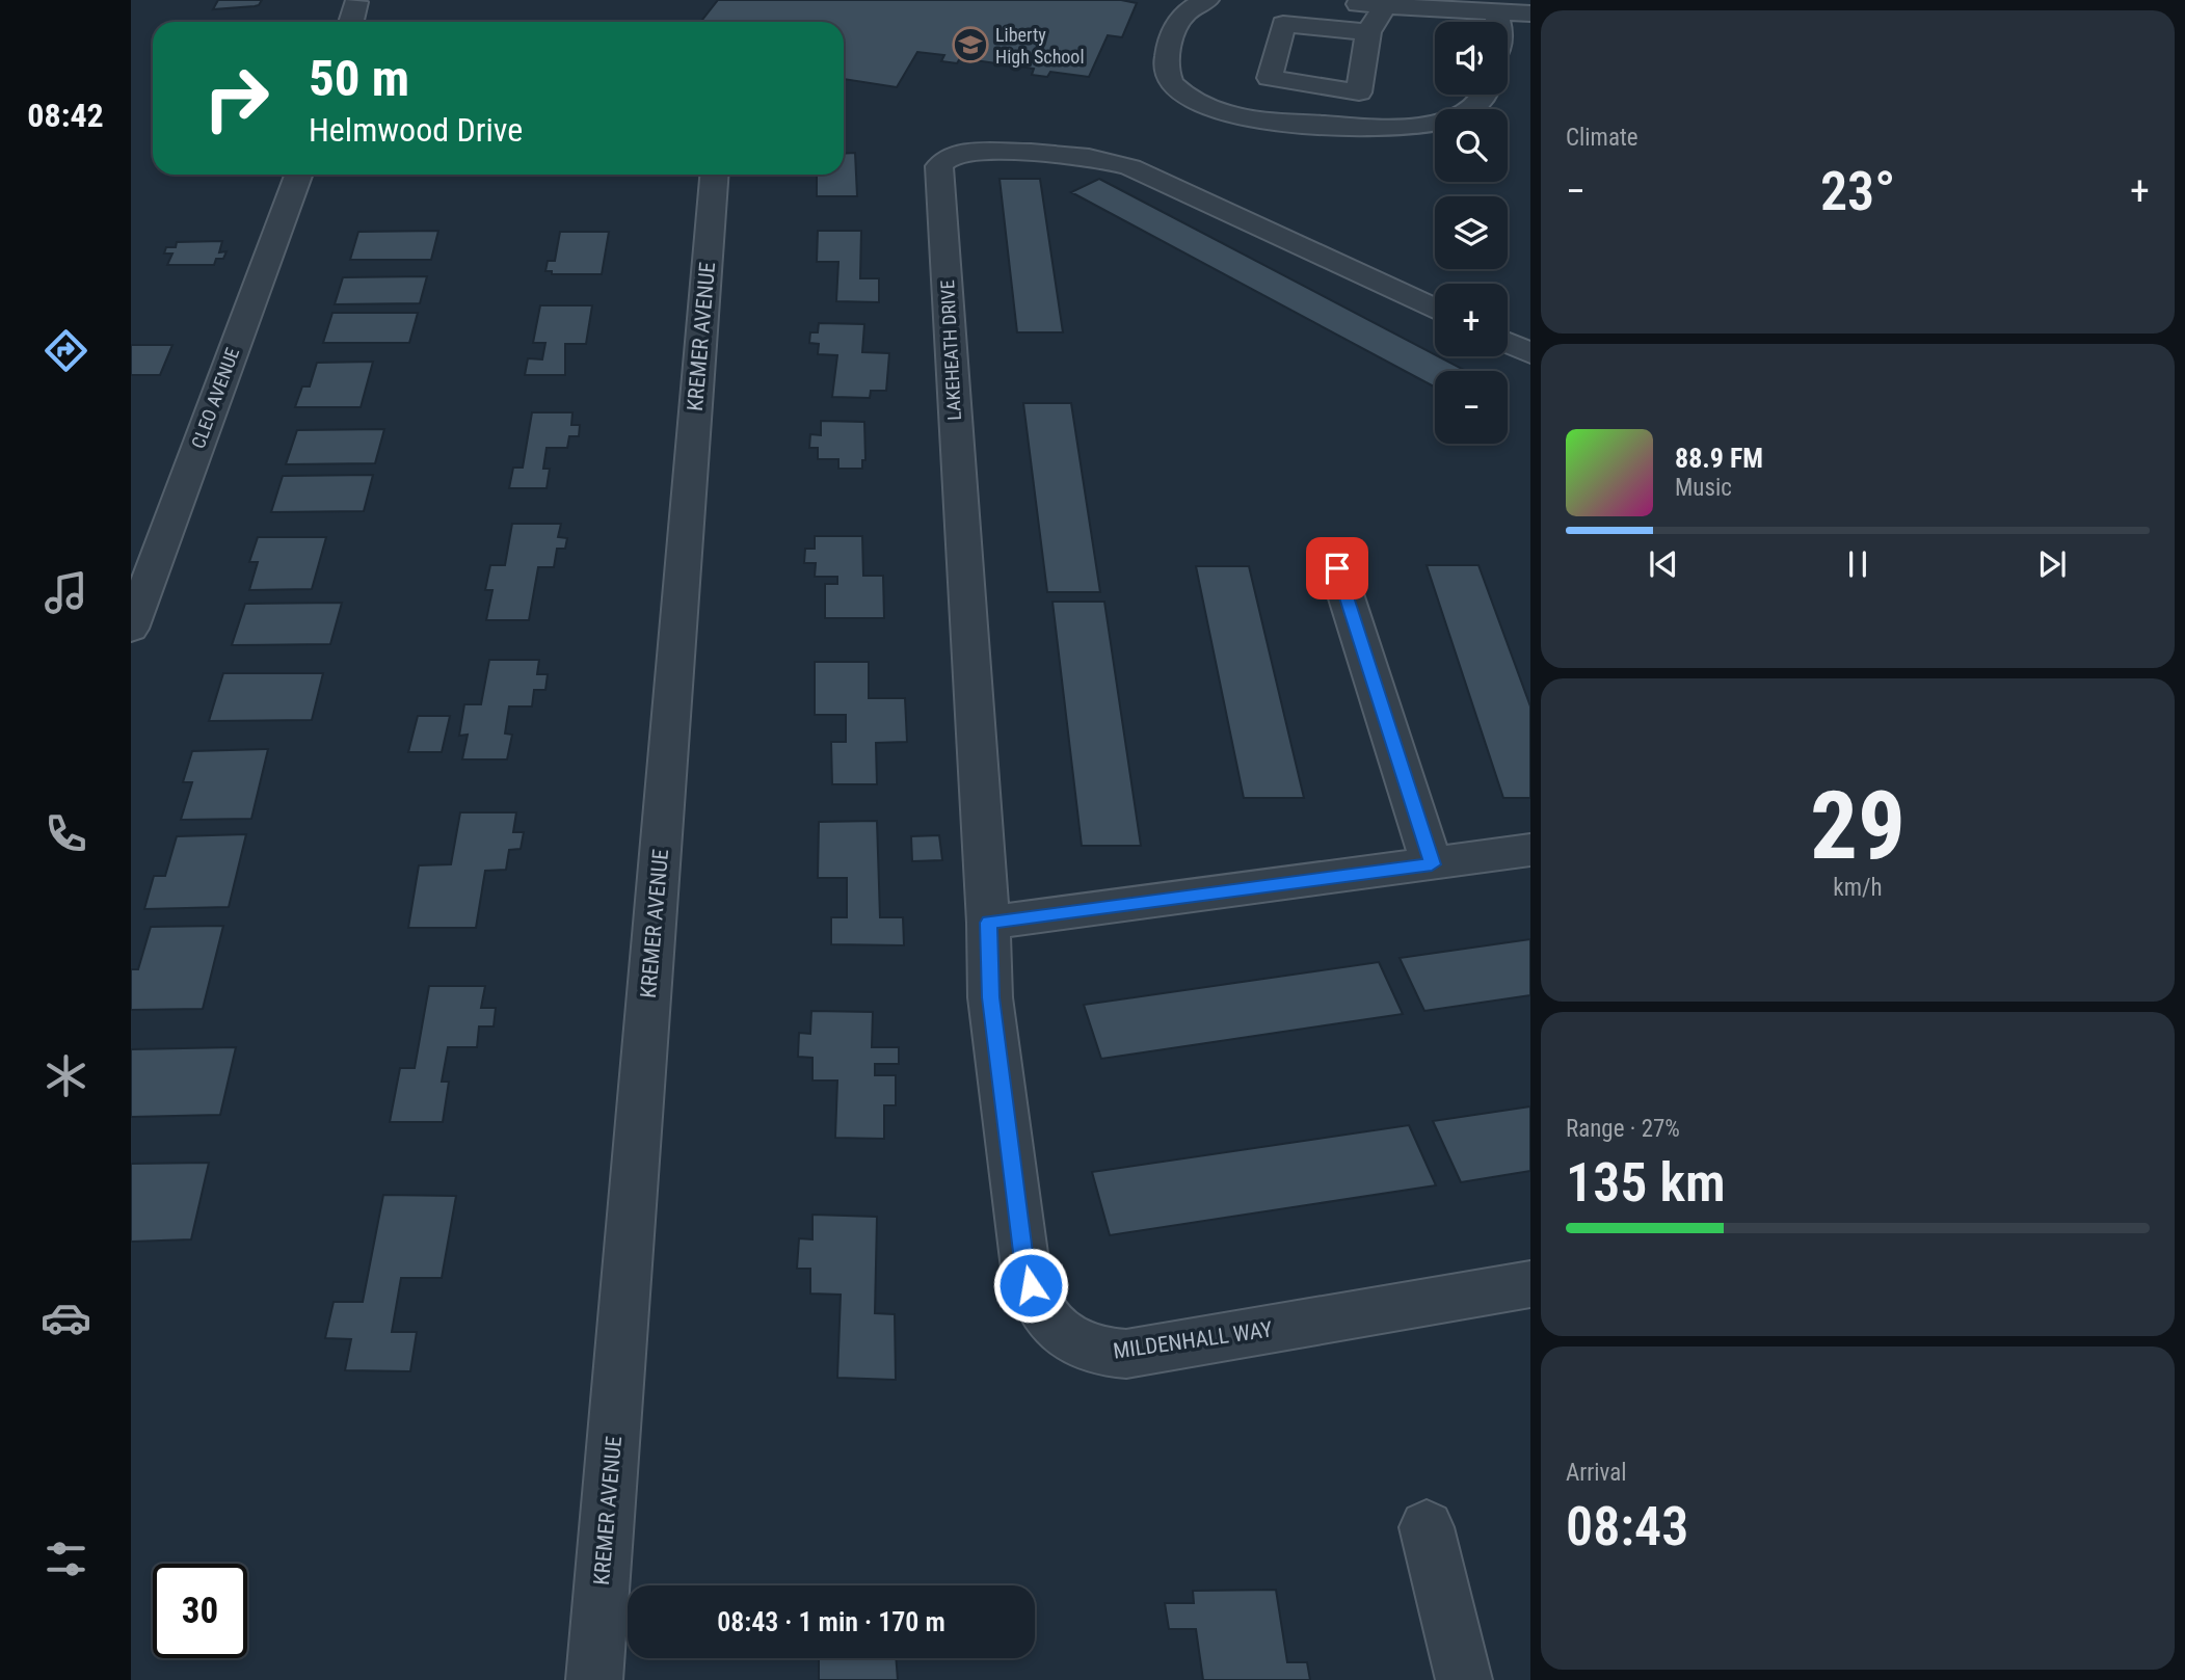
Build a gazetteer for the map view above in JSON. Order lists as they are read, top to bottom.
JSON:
{
  "streets": {
    "street": [
      "KREMER AVENUE",
      "LAKEHEATH DRIVE",
      "CLEO AVENUE",
      "MILDENHALL WAY"
    ]
  },
  "crossings": [
    ["LAKEHEATH DRIVE", "MILDENHALL WAY"]
  ],
  "places": {
    "school or university": ["Liberty High School"]
  },
  "page": {
    "tabs": "08:42",
    "tile": [
      "Climate",
      ["29", "km/h"],
      ["Range · 27%", "135 km"],
      ["Arrival", "08:43"]
    ],
    "map_buttons": ["+", "−"],
    "turn": ["50 m", "Helmwood Drive"],
    "heat": ["−", "23°", "+"],
    "song": ["88.9 FM", "Music"],
    "limit": "30",
    "trip": "08:43 · 1 min · 170 m"
  }
}
